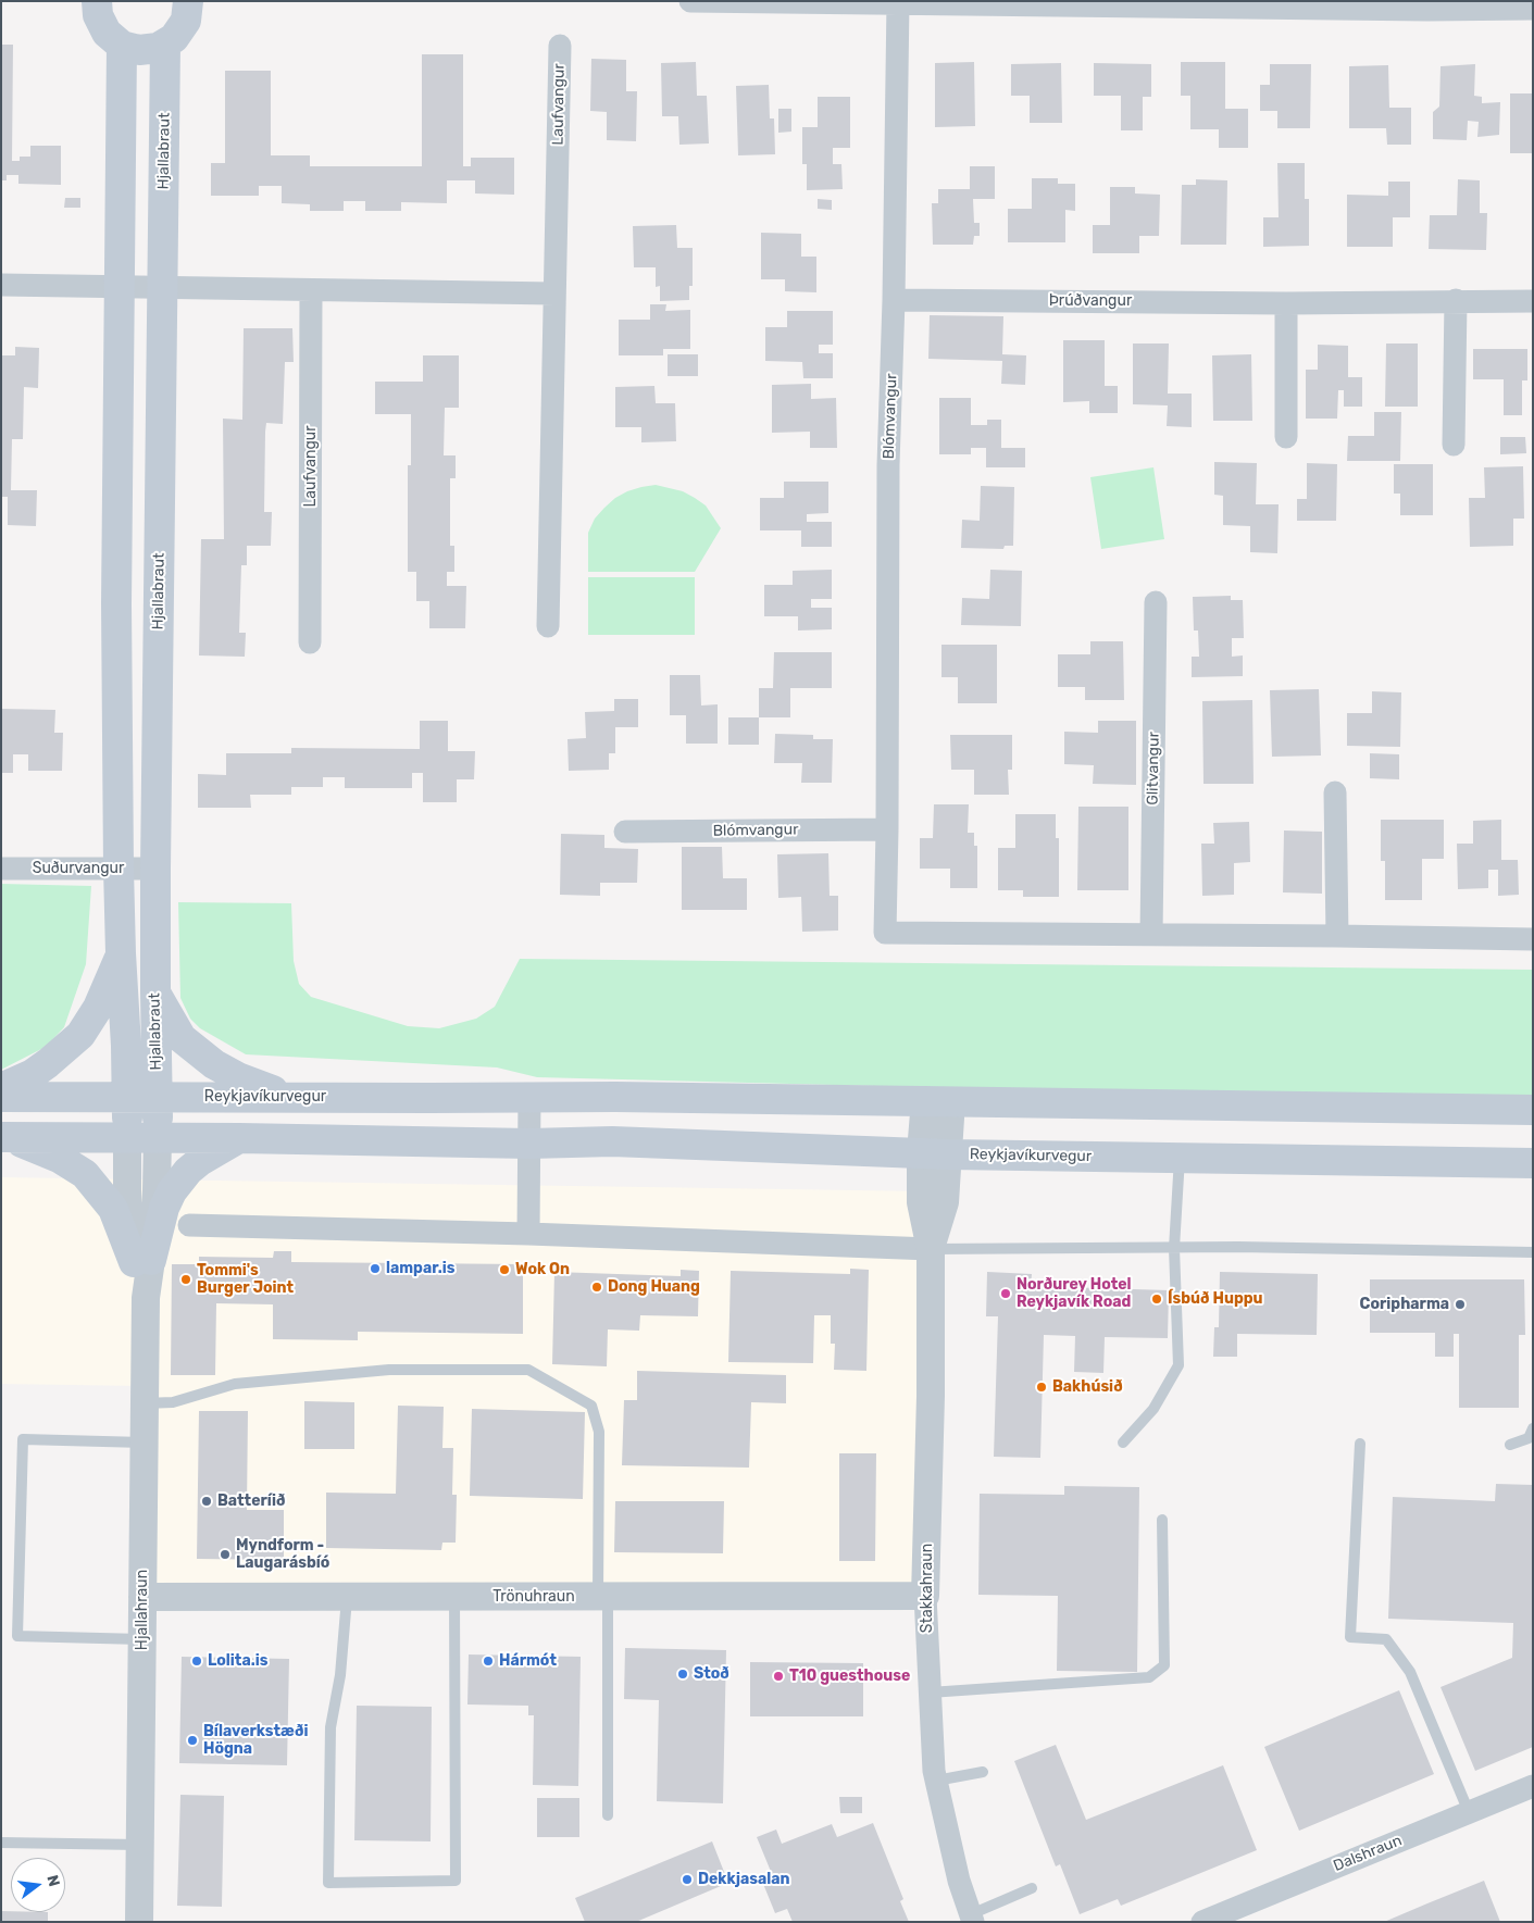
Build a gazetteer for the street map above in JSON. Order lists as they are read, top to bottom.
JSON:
{
  "streets": {
    "main road": ["Hjallabraut", "Reykjavíkurvegur"],
    "street": [
      "Laufvangur",
      "Þrúðvangur",
      "Blómvangur",
      "Glitvangur",
      "Suðurvangur",
      "Stakkahraun",
      "Trönuhraun",
      "Hjallahraun",
      "Dalshraun"
    ]
  },
  "crossings": [
    ["Hjallabraut", "Suðurvangur"],
    ["Hjallabraut", "Reykjavíkurvegur"],
    ["Hjallabraut", "Hjallahraun"],
    ["Þrúðvangur", "Blómvangur"],
    ["Blómvangur", "Glitvangur"],
    ["Reykjavíkurvegur", "Stakkahraun"],
    ["Reykjavíkurvegur", "Hjallahraun"],
    ["Stakkahraun", "Trönuhraun"],
    ["Trönuhraun", "Hjallahraun"]
  ],
  "places": [
    "lampar.is",
    "Wok On",
    "Tommi's Burger Joint",
    "Dong Huang",
    "Norðurey Hotel Reykjavík Road",
    "Ísbúð Huppu",
    "Coripharma",
    "Bakhúsið",
    "Batteríið",
    "Myndform - Laugarásbíó",
    "Lolita.is",
    "Hármót",
    "Stoð",
    "T10 guesthouse",
    "Bílaverkstæði Högna",
    "Dekkjasalan"
  ],
  "north": "right"
}
